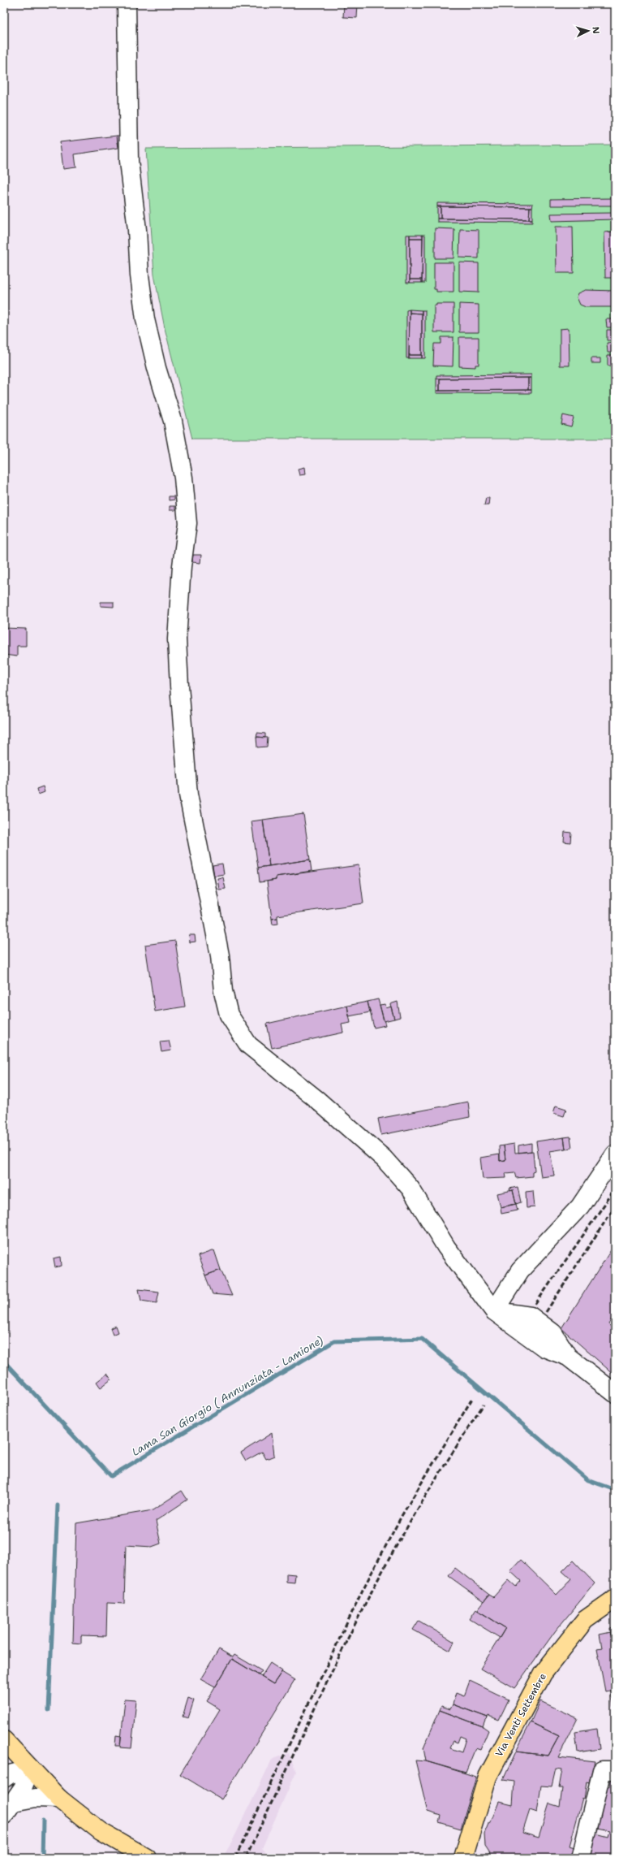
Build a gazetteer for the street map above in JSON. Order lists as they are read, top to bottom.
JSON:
{
  "streets": {
    "main road": ["Via Venti Settembre"]
  },
  "water": ["Lama San Giorgio ( Annunziata - Lamione)"],
  "north": "right"
}
